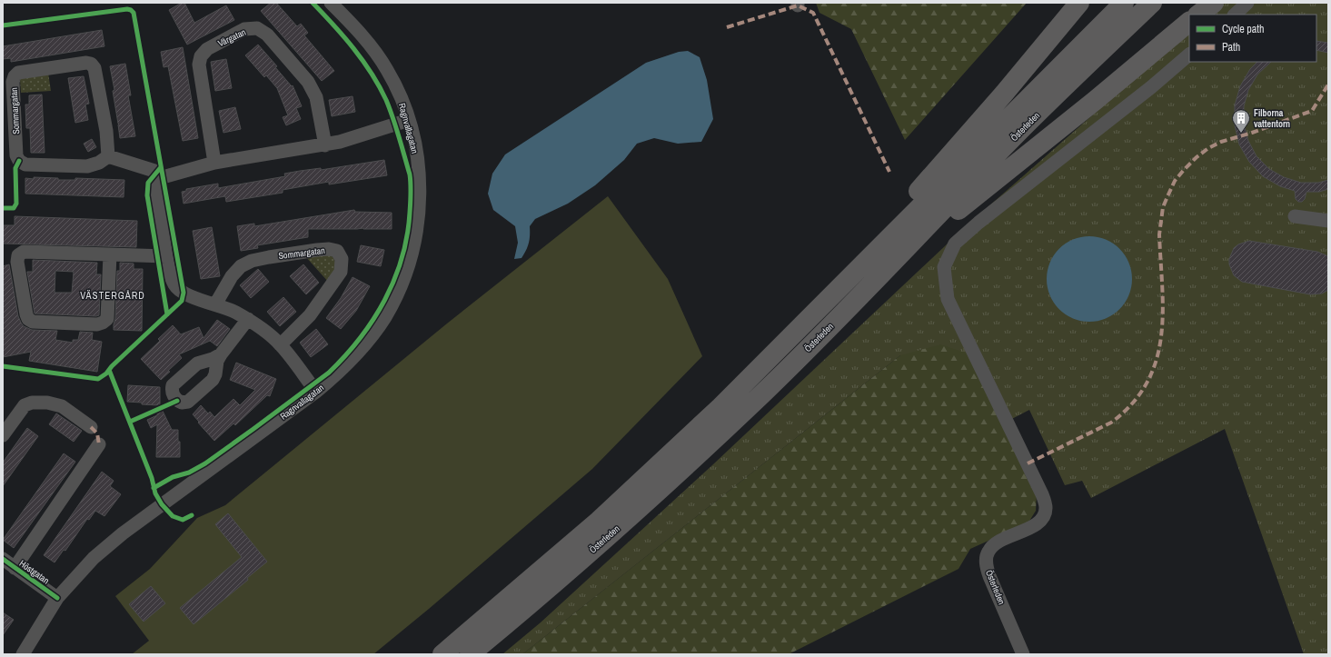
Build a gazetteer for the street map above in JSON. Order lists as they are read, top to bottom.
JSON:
{
  "streets": {
    "main road": ["Österleden"],
    "street": [
      "Vårgatan",
      "Sommargatan",
      "Ragnvallagatan",
      "Höstgatan"
    ]
  },
  "crossings": [
    ["Ragnvallagatan", "Höstgatan"]
  ],
  "districts": ["VÄSTERGÅRD"],
  "places": {
    "building": ["Filborna vattentorn"]
  },
  "legend": ["Cycle path", "Path"]
}
